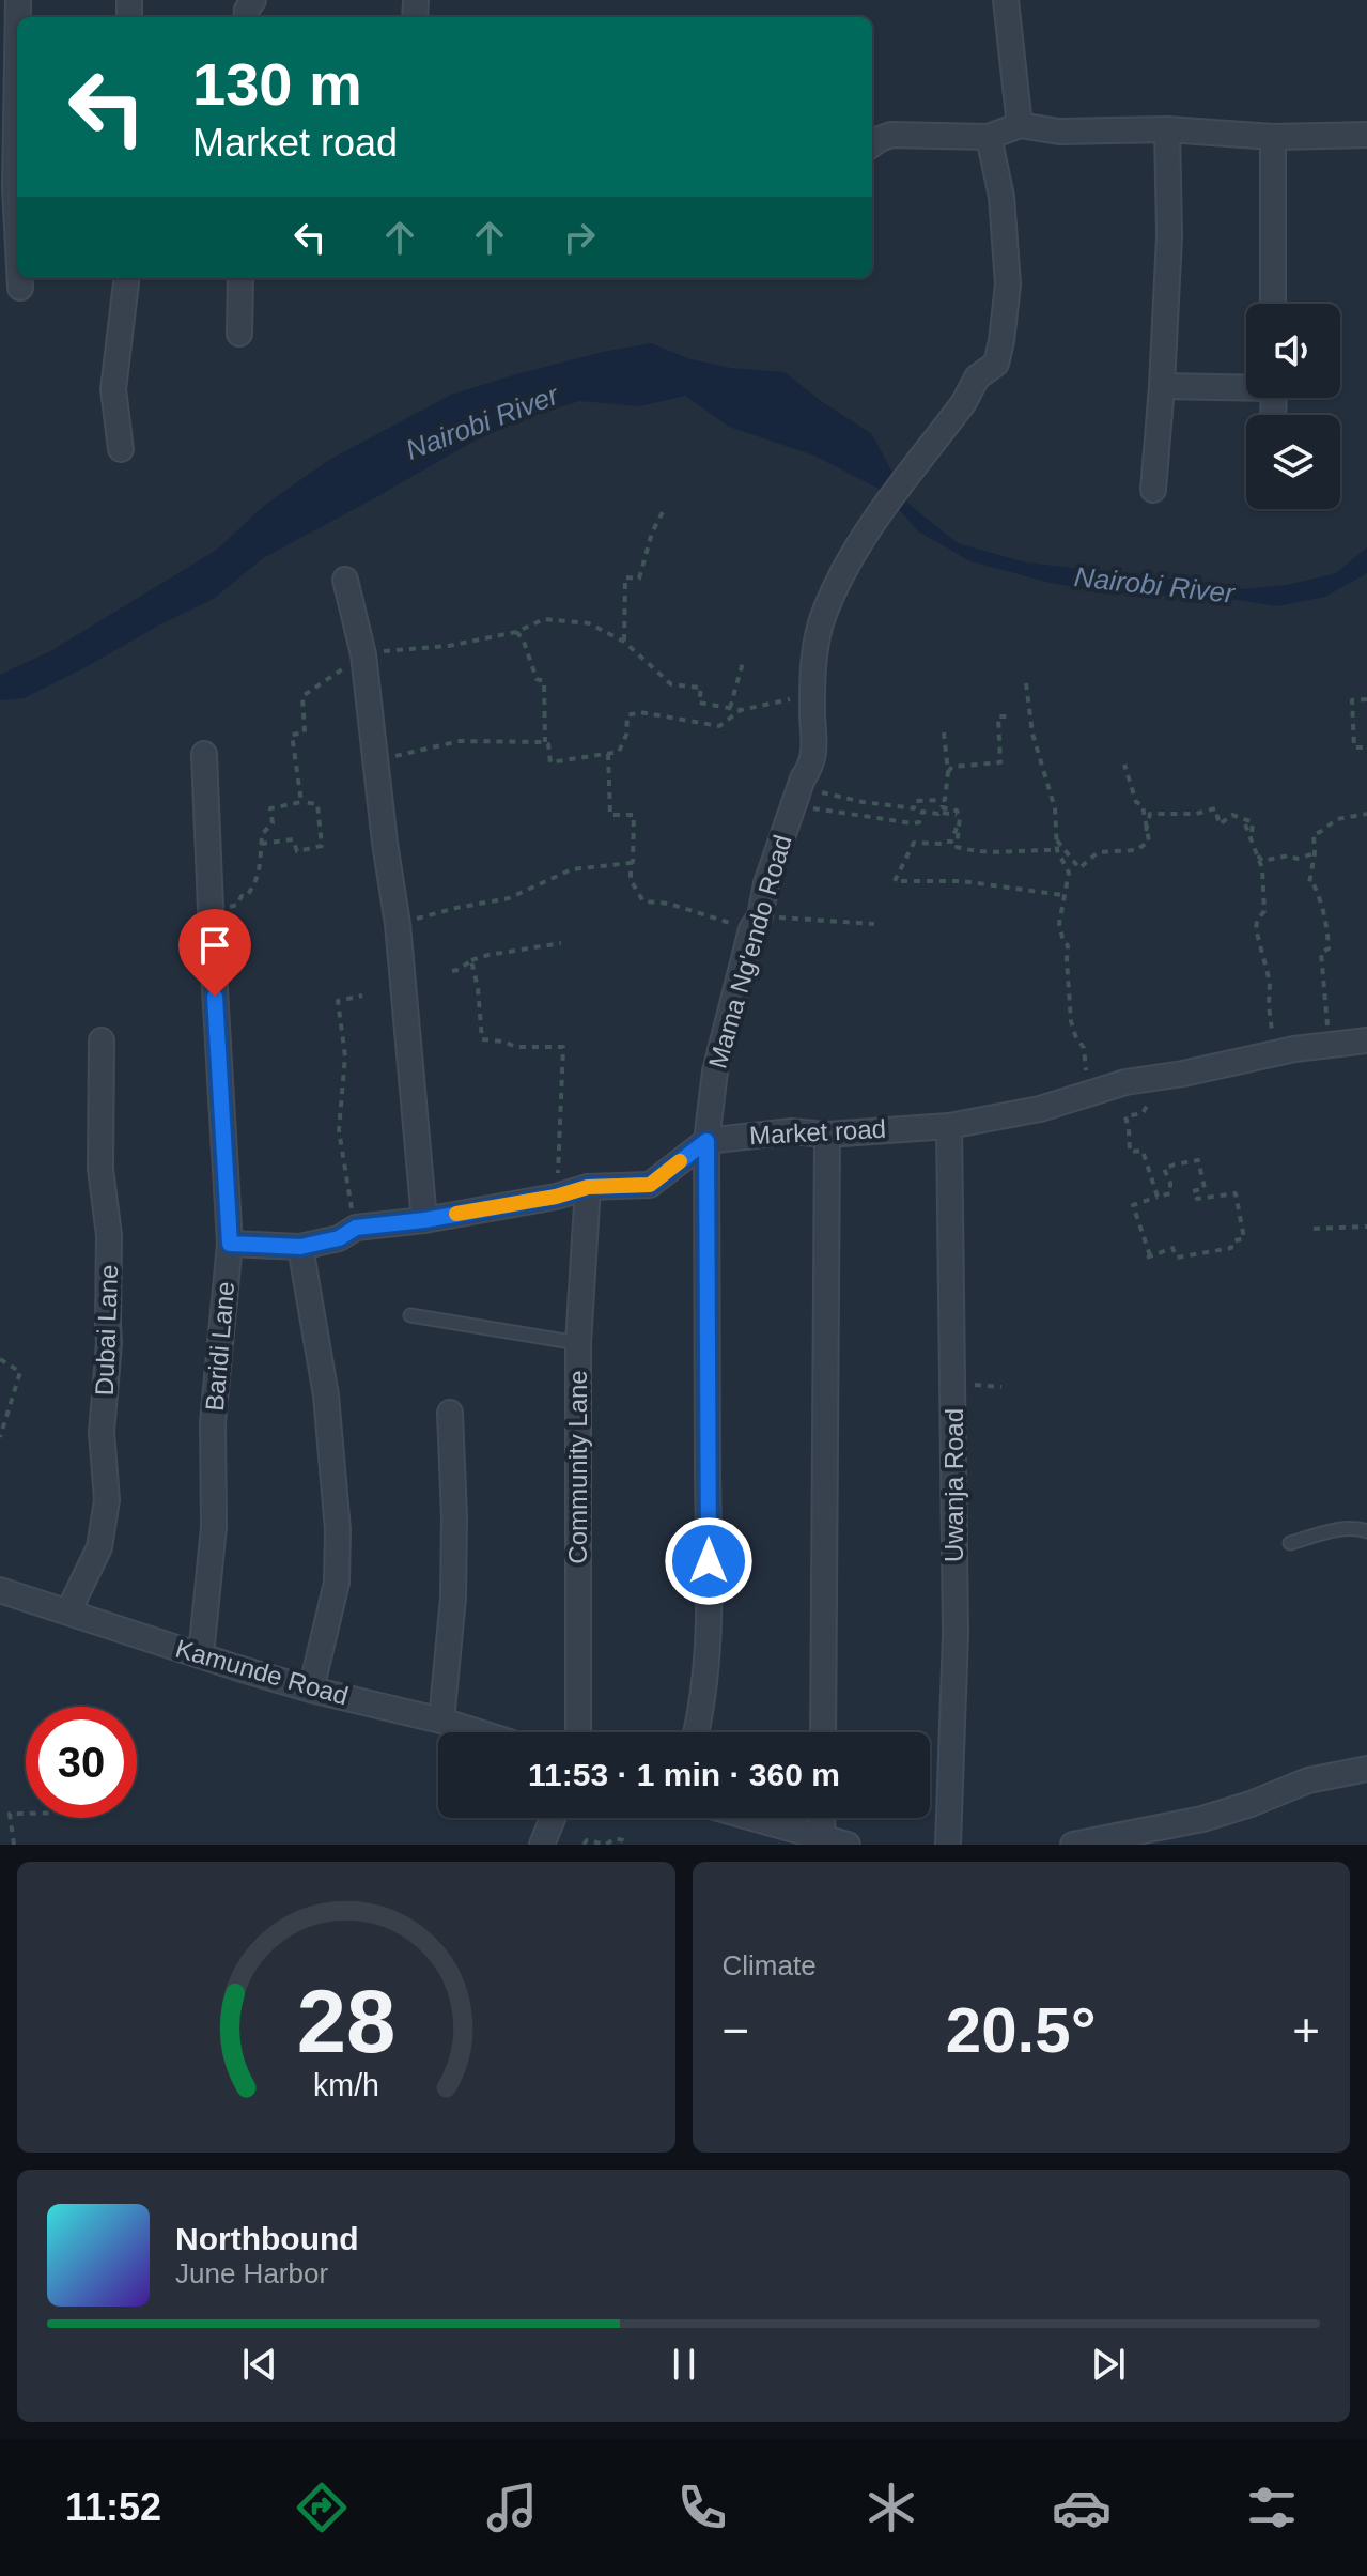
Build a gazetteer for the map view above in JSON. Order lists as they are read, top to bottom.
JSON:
{
  "streets": {
    "street": [
      "Mama Ng'endo Road",
      "Market road",
      "Dubai Lane",
      "Baridi Lane",
      "Community Lane",
      "Uwanja Road",
      "Kamunde Road"
    ]
  },
  "crossings": [
    ["Mama Ng'endo Road", "Market road"],
    ["Market road", "Uwanja Road"],
    ["Dubai Lane", "Kamunde Road"],
    ["Baridi Lane", "Kamunde Road"]
  ],
  "water": ["Nairobi River"],
  "page": {
    "turn": ["130 m", "Market road"],
    "limit": "30",
    "trip": "11:53 · 1 min · 360 m",
    "tile": "Climate",
    "heat": ["−", "20.5°", "+"],
    "song": ["Northbound", "June Harbor"],
    "tabs": "11:52",
    "gauge": ["28", "km/h"]
  }
}
